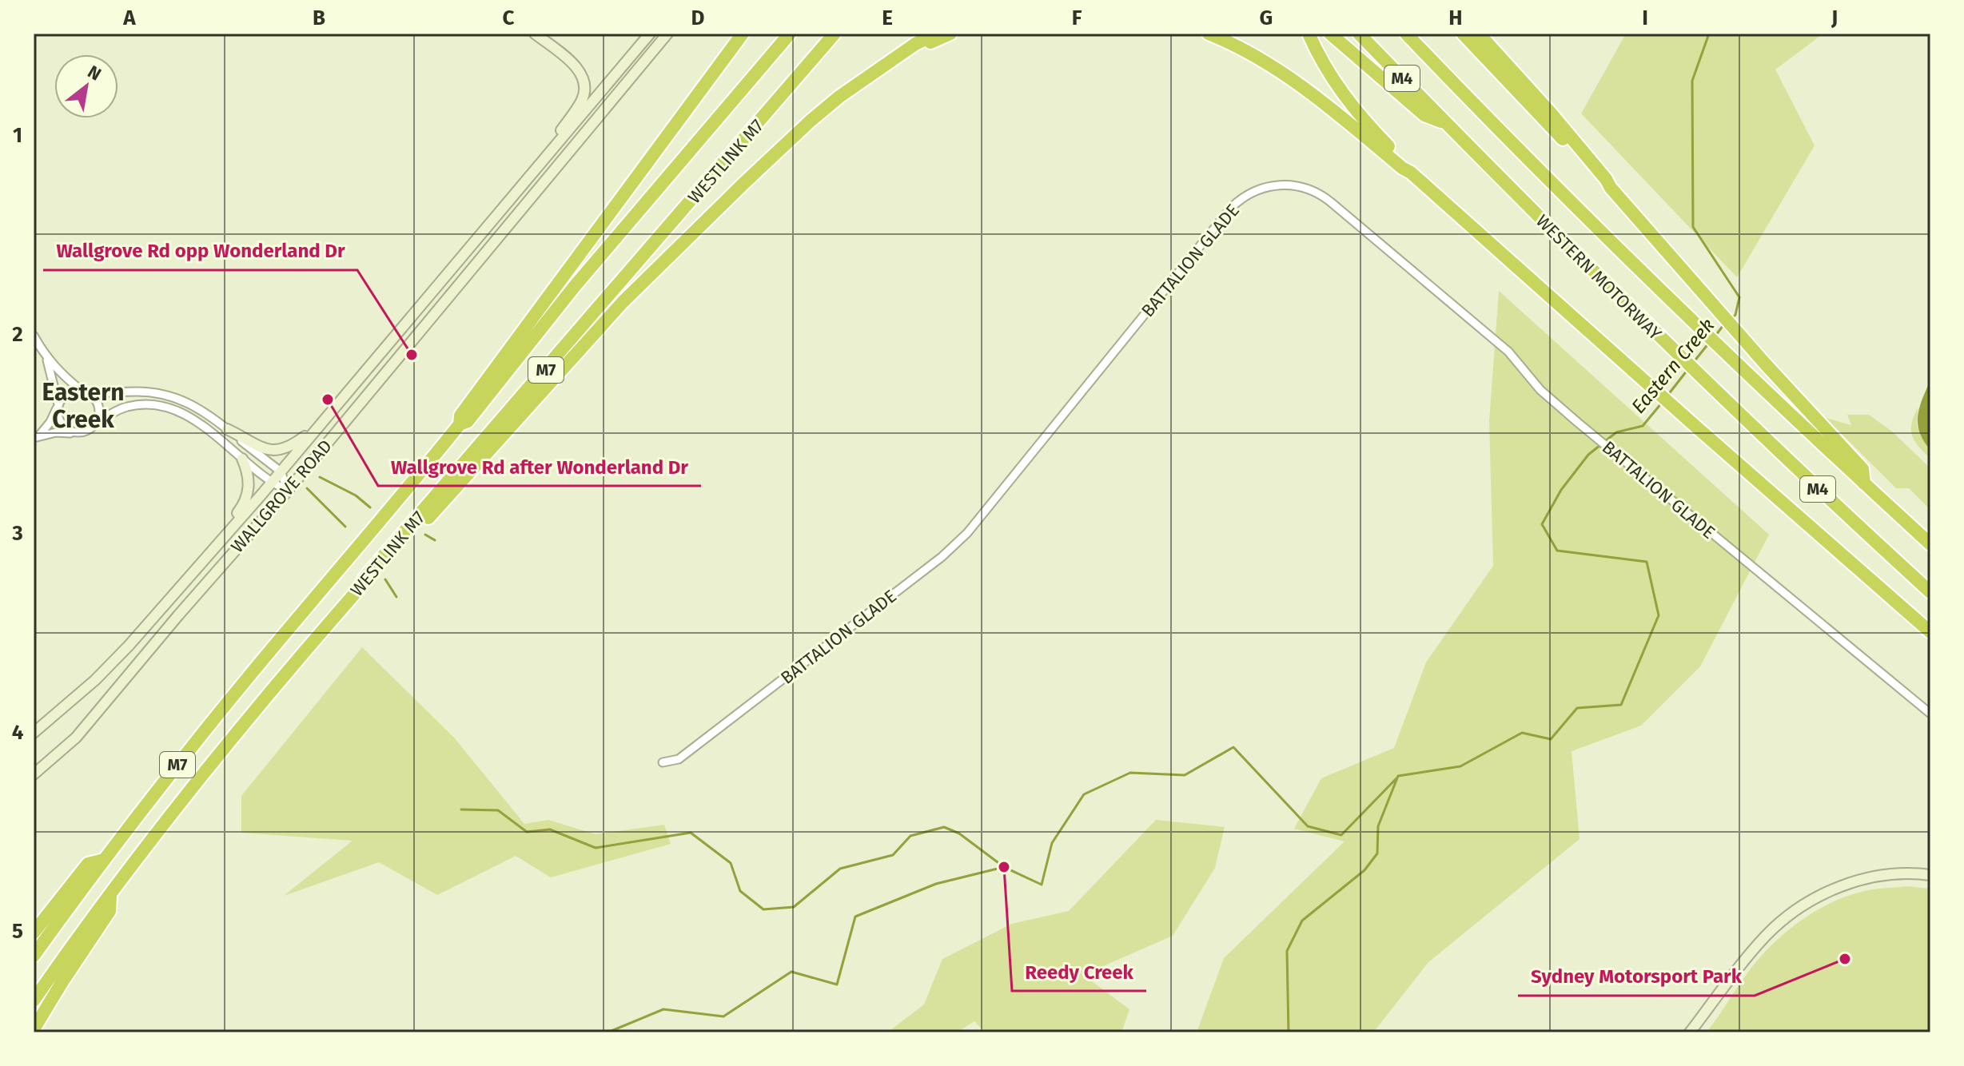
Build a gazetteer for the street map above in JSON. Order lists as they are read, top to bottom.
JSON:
{
  "streets": {
    "highway": [
      "M4",
      "WESTLINK M7",
      "WESTERN MOTORWAY",
      "M7"
    ],
    "main road": ["WALLGROVE ROAD"],
    "street": ["BATTALION GLADE"]
  },
  "crossings": [
    ["WESTLINK M7", "M7"]
  ],
  "districts": ["Eastern Creek"],
  "water": ["Eastern Creek"],
  "places": [
    "Wallgrove Rd opp Wonderland Dr",
    "Wallgrove Rd after Wonderland Dr",
    "Reedy Creek",
    "Sydney Motorsport Park"
  ],
  "north": "top right",
  "grid": {
    "columns": [
      "A",
      "B",
      "C",
      "D",
      "E",
      "F",
      "G",
      "H",
      "I",
      "J"
    ],
    "rows": [
      "1",
      "2",
      "3",
      "4",
      "5"
    ]
  }
}
